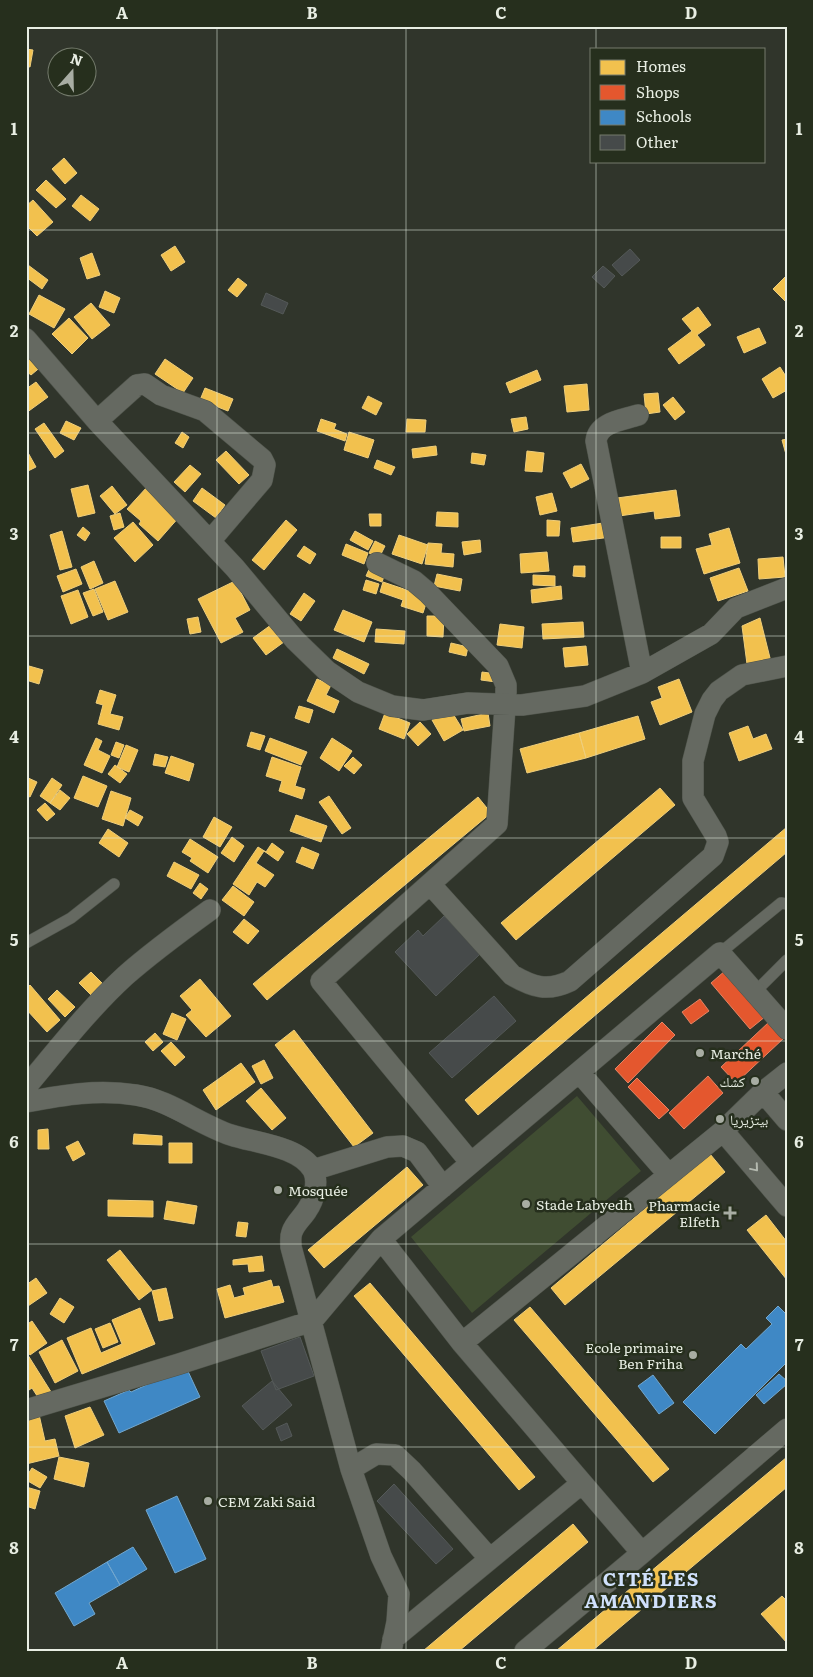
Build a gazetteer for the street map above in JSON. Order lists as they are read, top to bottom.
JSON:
{
  "districts": ["CITÉ LES AMANDIERS"],
  "places": {
    "other": [
      "Marché",
      "كشك",
      "بيتزيريا",
      "Mosquée",
      "Stade Labyedh",
      "Ecole primaire Ben Friha",
      "CEM Zaki Said"
    ],
    "health": ["Pharmacie Elfeth"]
  },
  "legend": [
    "Homes",
    "Shops",
    "Schools",
    "Other"
  ],
  "north": "top",
  "grid": {
    "columns": [
      "A",
      "B",
      "C",
      "D"
    ],
    "rows": [
      "1",
      "2",
      "3",
      "4",
      "5",
      "6",
      "7",
      "8"
    ]
  }
}
